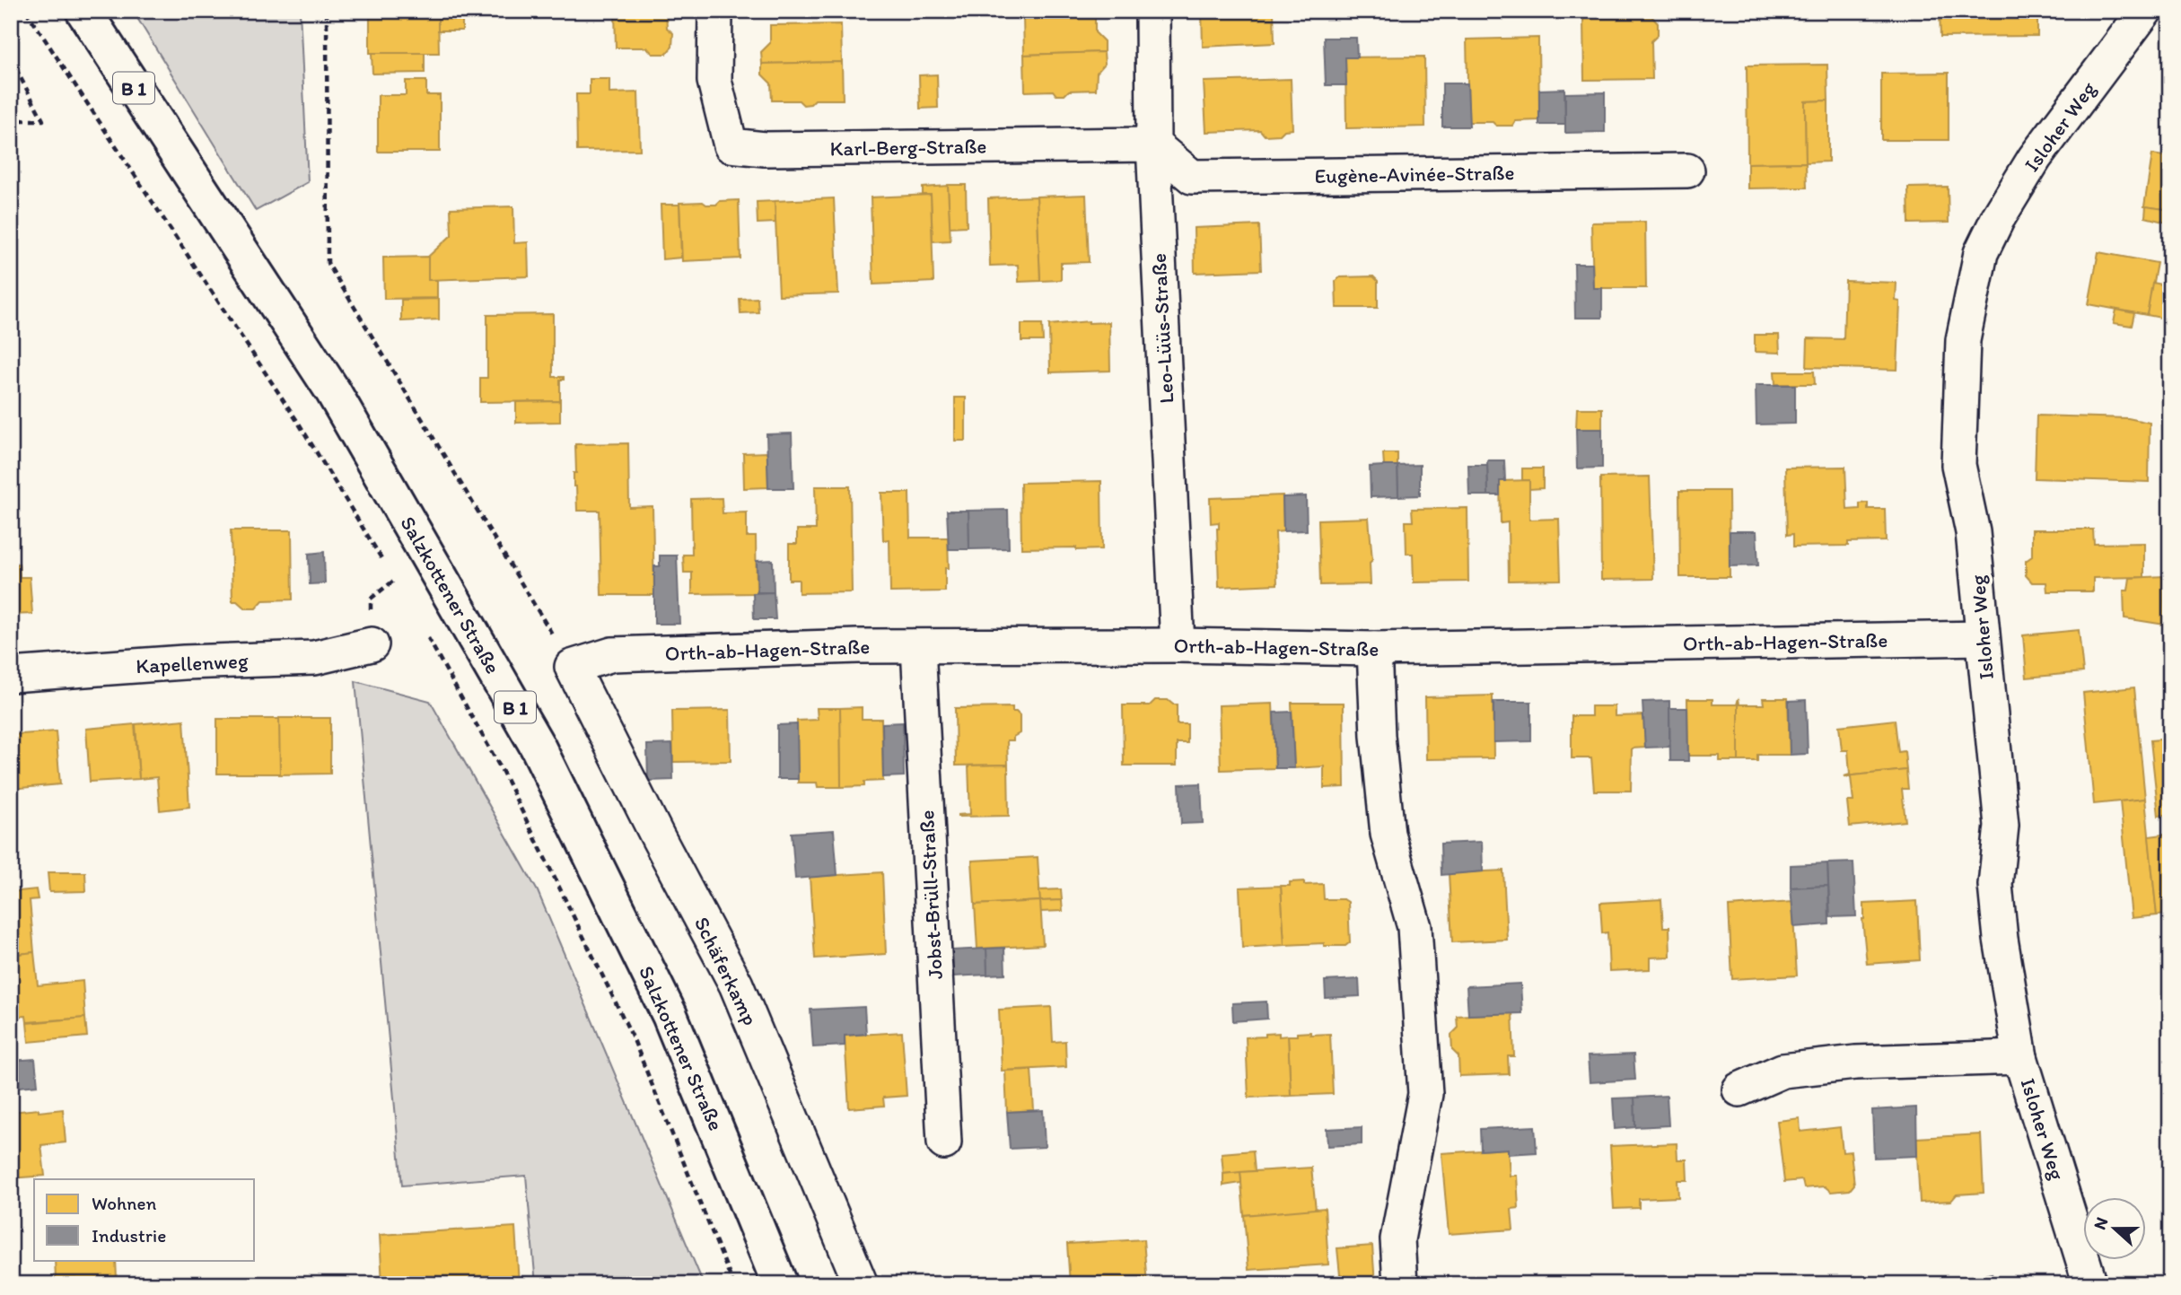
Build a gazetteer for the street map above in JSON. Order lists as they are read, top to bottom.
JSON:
{
  "streets": {
    "main road": ["B 1", "Salzkottener Straße"],
    "street": [
      "Isloher Weg",
      "Karl-Berg-Straße",
      "Eugène-Avinée-Straße",
      "Leo-Lüüs-Straße",
      "Orth-ab-Hagen-Straße",
      "Kapellenweg",
      "Jobst-Brüll-Straße",
      "Schäferkamp"
    ]
  },
  "crossings": [
    ["Isloher Weg", "Orth-ab-Hagen-Straße"],
    ["Karl-Berg-Straße", "Eugène-Avinée-Straße"],
    ["Karl-Berg-Straße", "Leo-Lüüs-Straße"],
    ["Eugène-Avinée-Straße", "Leo-Lüüs-Straße"],
    ["Leo-Lüüs-Straße", "Orth-ab-Hagen-Straße"],
    ["Orth-ab-Hagen-Straße", "Jobst-Brüll-Straße"],
    ["Orth-ab-Hagen-Straße", "Schäferkamp"]
  ],
  "legend": ["Wohnen", "Industrie"],
  "north": "left"
}
